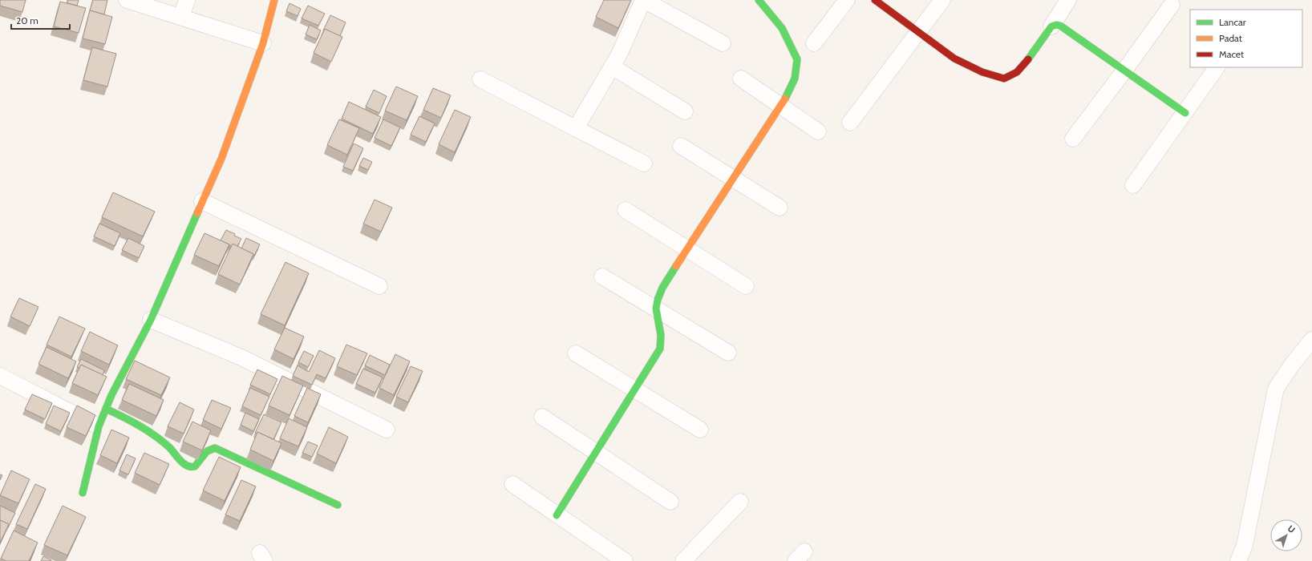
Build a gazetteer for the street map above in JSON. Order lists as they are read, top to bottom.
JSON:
{
  "legend": ["Lancar", "Padat", "Macet"],
  "scale_bar": "20 m",
  "north": "top right"
}
